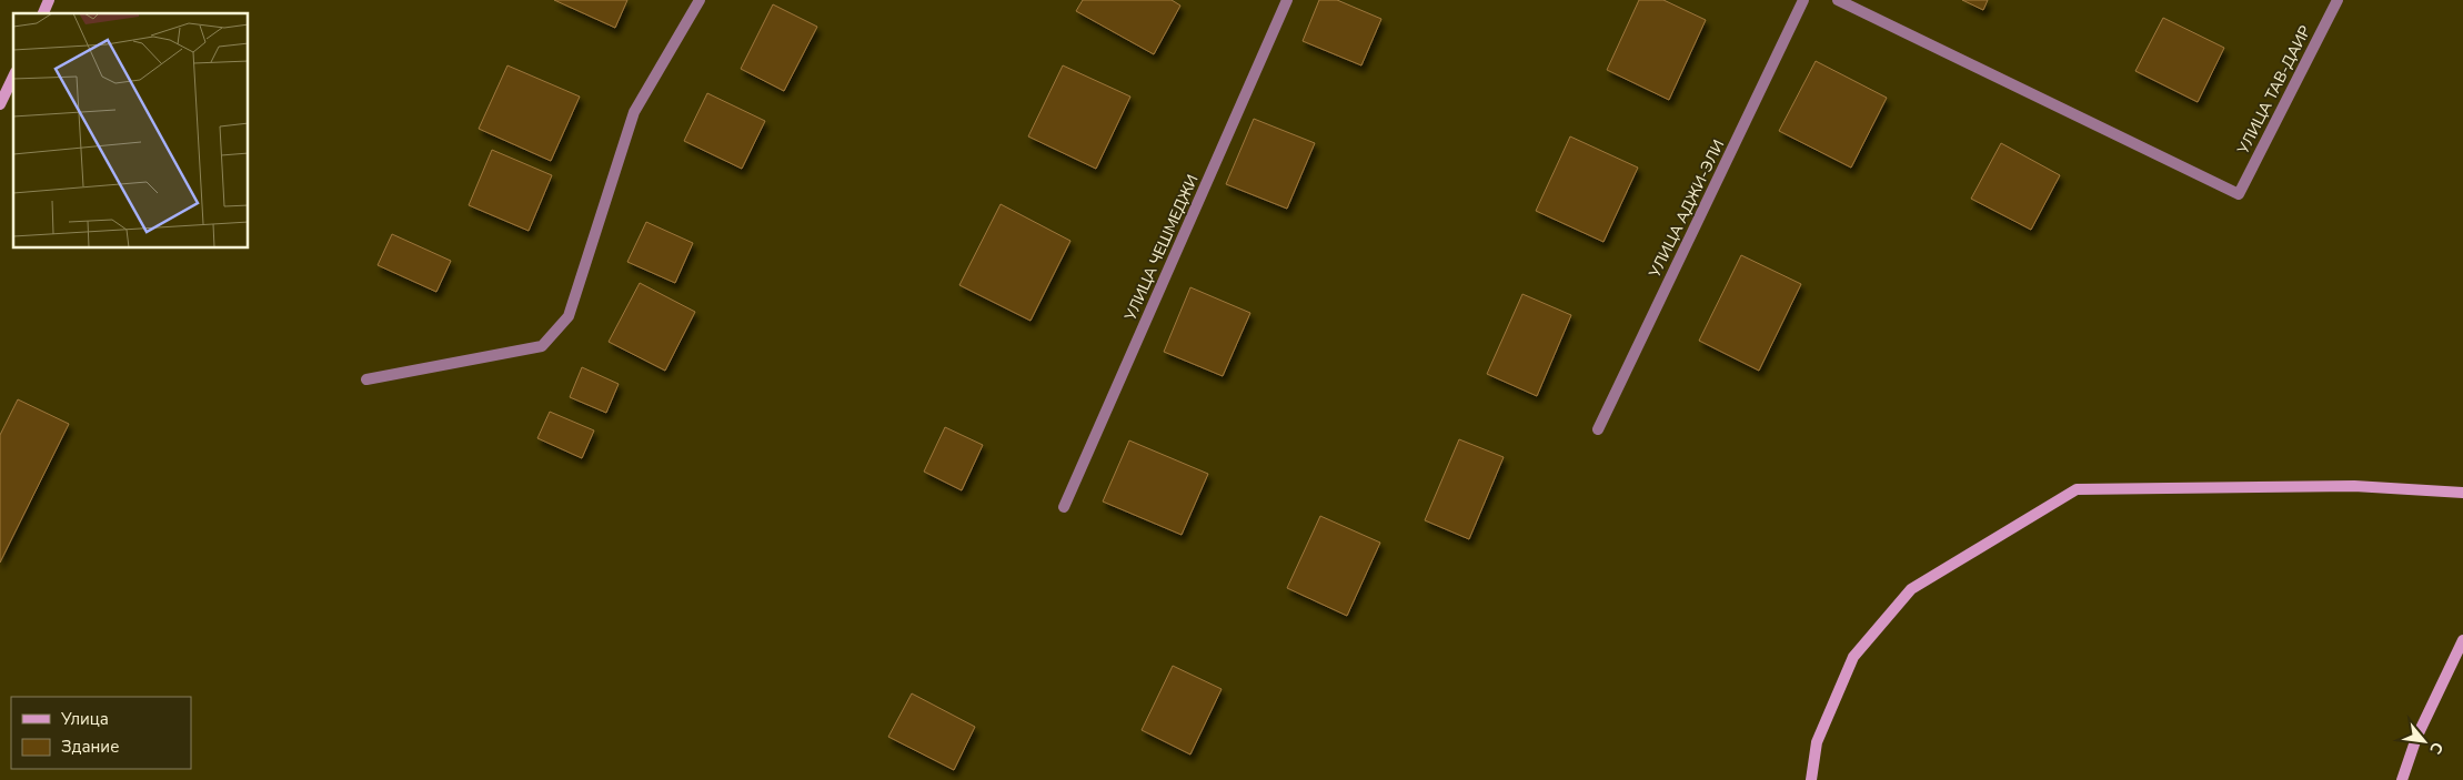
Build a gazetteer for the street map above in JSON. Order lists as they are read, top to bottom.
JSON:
{
  "streets": {
    "street": ["УЛИЦА ТАВ-ДАИР", "УЛИЦА АДЖИ-ЭЛИ", "УЛИЦА ЧЕШМЕДЖИ"]
  },
  "legend": ["Улица", "Здание"],
  "north": "bottom right"
}
